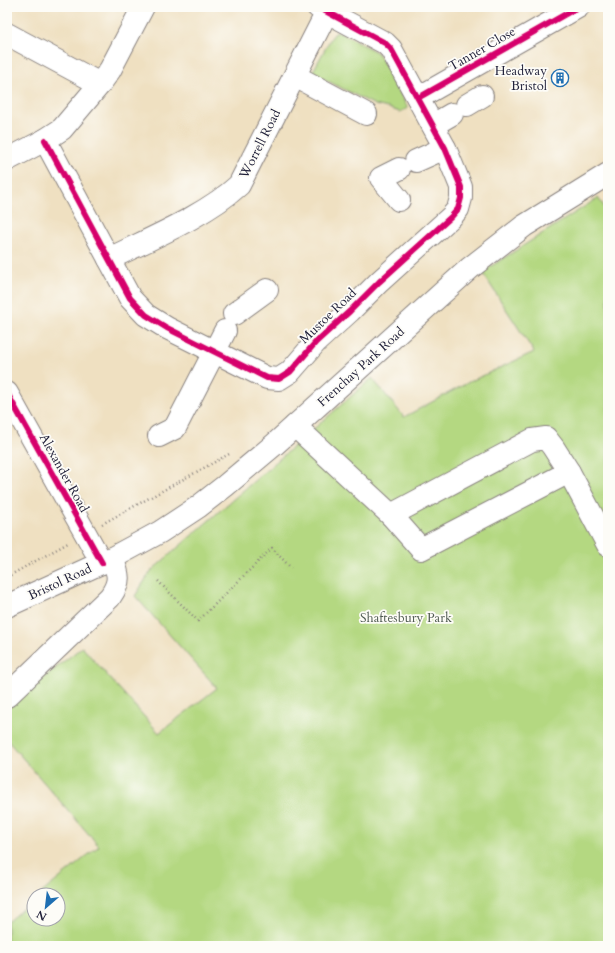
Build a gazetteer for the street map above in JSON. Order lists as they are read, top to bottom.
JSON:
{
  "streets": {
    "street": [
      "Tanner Close",
      "Worrell Road",
      "Mustoe Road",
      "Frenchay Park Road",
      "Alexander Road",
      "Bristol Road"
    ]
  },
  "crossings": [
    ["Tanner Close", "Mustoe Road"],
    ["Worrell Road", "Mustoe Road"],
    ["Frenchay Park Road", "Alexander Road"],
    ["Frenchay Park Road", "Bristol Road"],
    ["Alexander Road", "Bristol Road"]
  ],
  "parks": ["Shaftesbury Park"],
  "places": {
    "building": ["Headway Bristol"]
  },
  "north": "bottom left"
}
